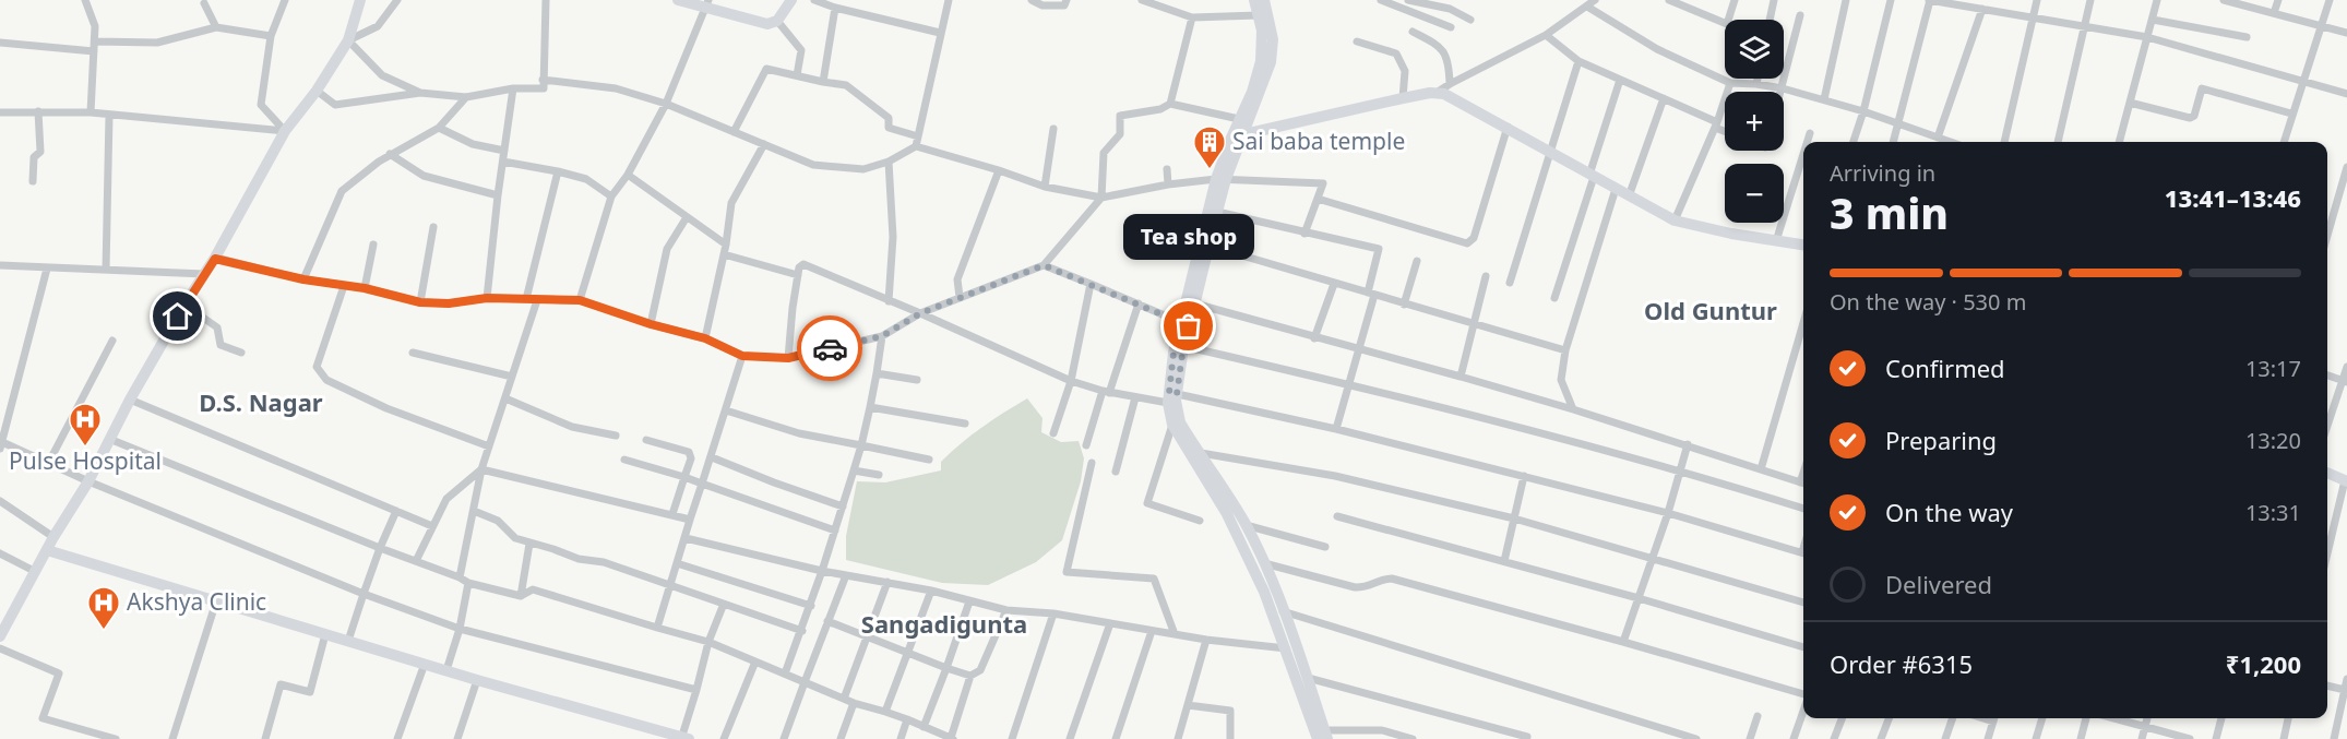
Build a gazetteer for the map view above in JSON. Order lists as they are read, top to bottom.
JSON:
{
  "districts": ["Old Guntur", "D.S. Nagar", "Sangadigunta"],
  "places": {
    "building": ["Sai baba temple"],
    "other": ["Tea shop"],
    "hospital": ["Pulse Hospital", "Akshya Clinic"]
  },
  "page": {
    "map_buttons": ["+", "−"],
    "heading": ["3 min", "Arriving in", "13:41–13:46"],
    "panel": ["Order #6315", "₹1,200"],
    "bubble": "Tea shop",
    "bar": "On the way · 530 m",
    "list": [
      ["Confirmed", "13:17"],
      ["Preparing", "13:20"],
      ["On the way", "13:31"],
      "Delivered"
    ]
  }
}
